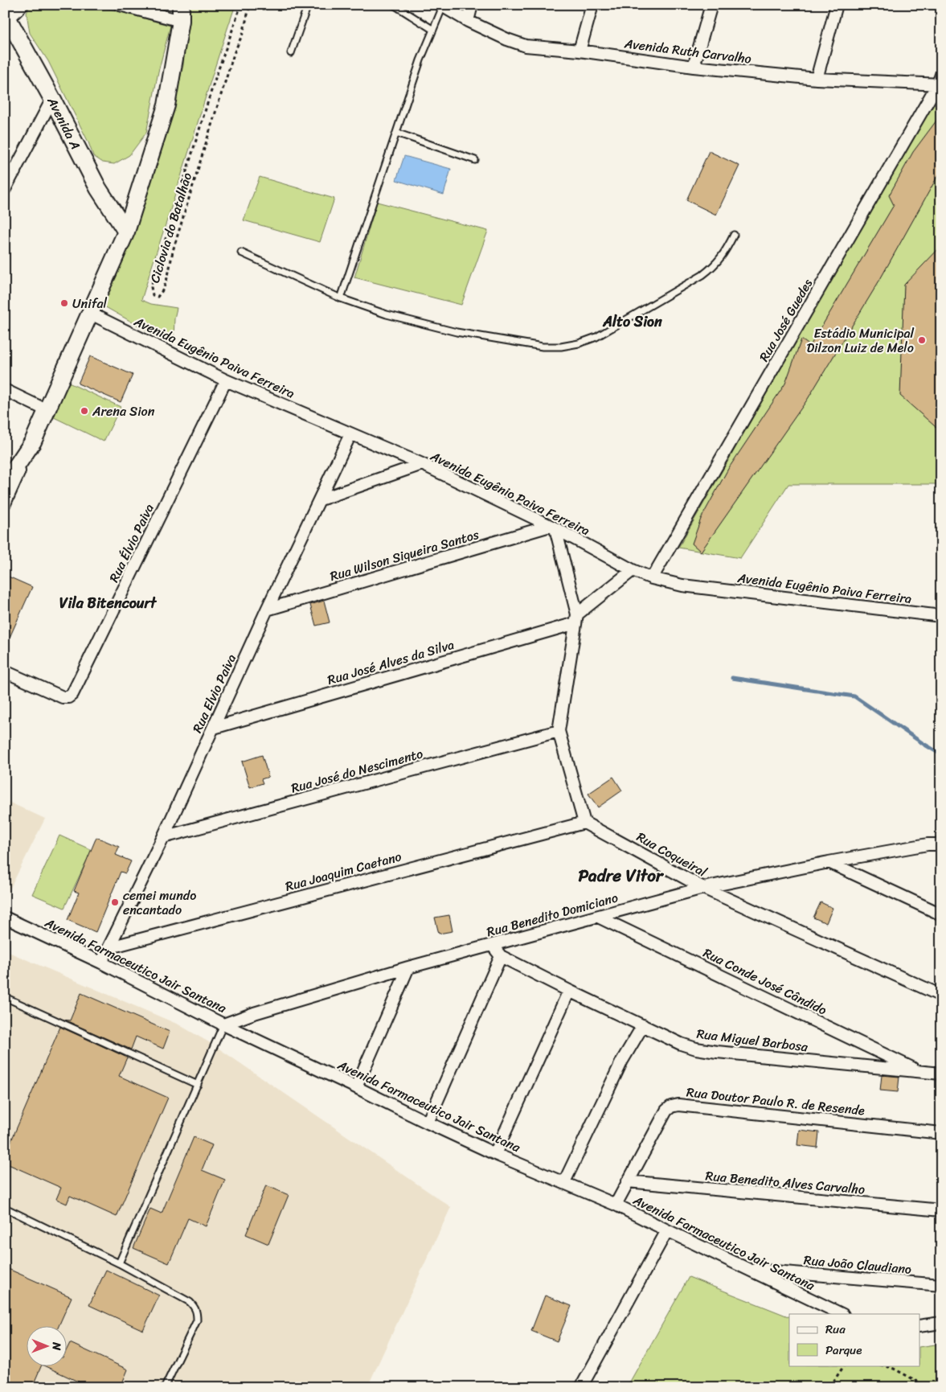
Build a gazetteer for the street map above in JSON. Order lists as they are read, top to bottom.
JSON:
{
  "streets": {
    "street": [
      "Avenida Ruth Carvalho",
      "Avenida A",
      "Rua José Guedes",
      "Avenida Eugênio Paiva Ferreira",
      "Rua Élvio Paiva",
      "Rua Wilson Siqueira Santos",
      "Rua José Alves da Silva",
      "Rua Elvio Paiva",
      "Rua José do Nescimento",
      "Rua Coqueiral",
      "Rua Joaquim Caetano",
      "Rua Benedito Domiciano",
      "Avenida Farmaceutico Jair Santana",
      "Rua Conde José Cândido",
      "Rua Miguel Barbosa",
      "Rua Doutor Paulo R. de Resende",
      "Rua Benedito Alves Carvalho",
      "Rua João Claudiano"
    ],
    "path": ["Ciclovia do Batalhão"]
  },
  "crossings": [
    ["Avenida Ruth Carvalho", "Rua José Guedes"],
    ["Rua José Guedes", "Avenida Eugênio Paiva Ferreira"],
    ["Avenida Eugênio Paiva Ferreira", "Rua Élvio Paiva"],
    ["Avenida Eugênio Paiva Ferreira", "Rua Wilson Siqueira Santos"],
    ["Avenida Eugênio Paiva Ferreira", "Rua Elvio Paiva"],
    ["Rua Wilson Siqueira Santos", "Rua Elvio Paiva"],
    ["Rua José Alves da Silva", "Rua Elvio Paiva"],
    ["Rua Elvio Paiva", "Rua José do Nescimento"],
    ["Rua Elvio Paiva", "Rua Joaquim Caetano"],
    ["Rua Elvio Paiva", "Avenida Farmaceutico Jair Santana"],
    ["Rua Coqueiral", "Rua Joaquim Caetano"],
    ["Rua Coqueiral", "Rua Benedito Domiciano"],
    ["Rua Benedito Domiciano", "Avenida Farmaceutico Jair Santana"],
    ["Rua Benedito Domiciano", "Rua Conde José Cândido"],
    ["Avenida Farmaceutico Jair Santana", "Rua Doutor Paulo R. de Resende"],
    ["Avenida Farmaceutico Jair Santana", "Rua João Claudiano"],
    ["Rua Conde José Cândido", "Rua Miguel Barbosa"],
    ["Rua Doutor Paulo R. de Resende", "Rua Benedito Alves Carvalho"]
  ],
  "districts": ["Alto Sion", "Vila Bitencourt", "Padre Vitor"],
  "places": [
    "Unifal",
    "Estádio Municipal Dilzon Luiz de Melo",
    "Arena Sion",
    "cemei mundo encantado"
  ],
  "legend": ["Rua", "Parque"],
  "north": "right"
}
